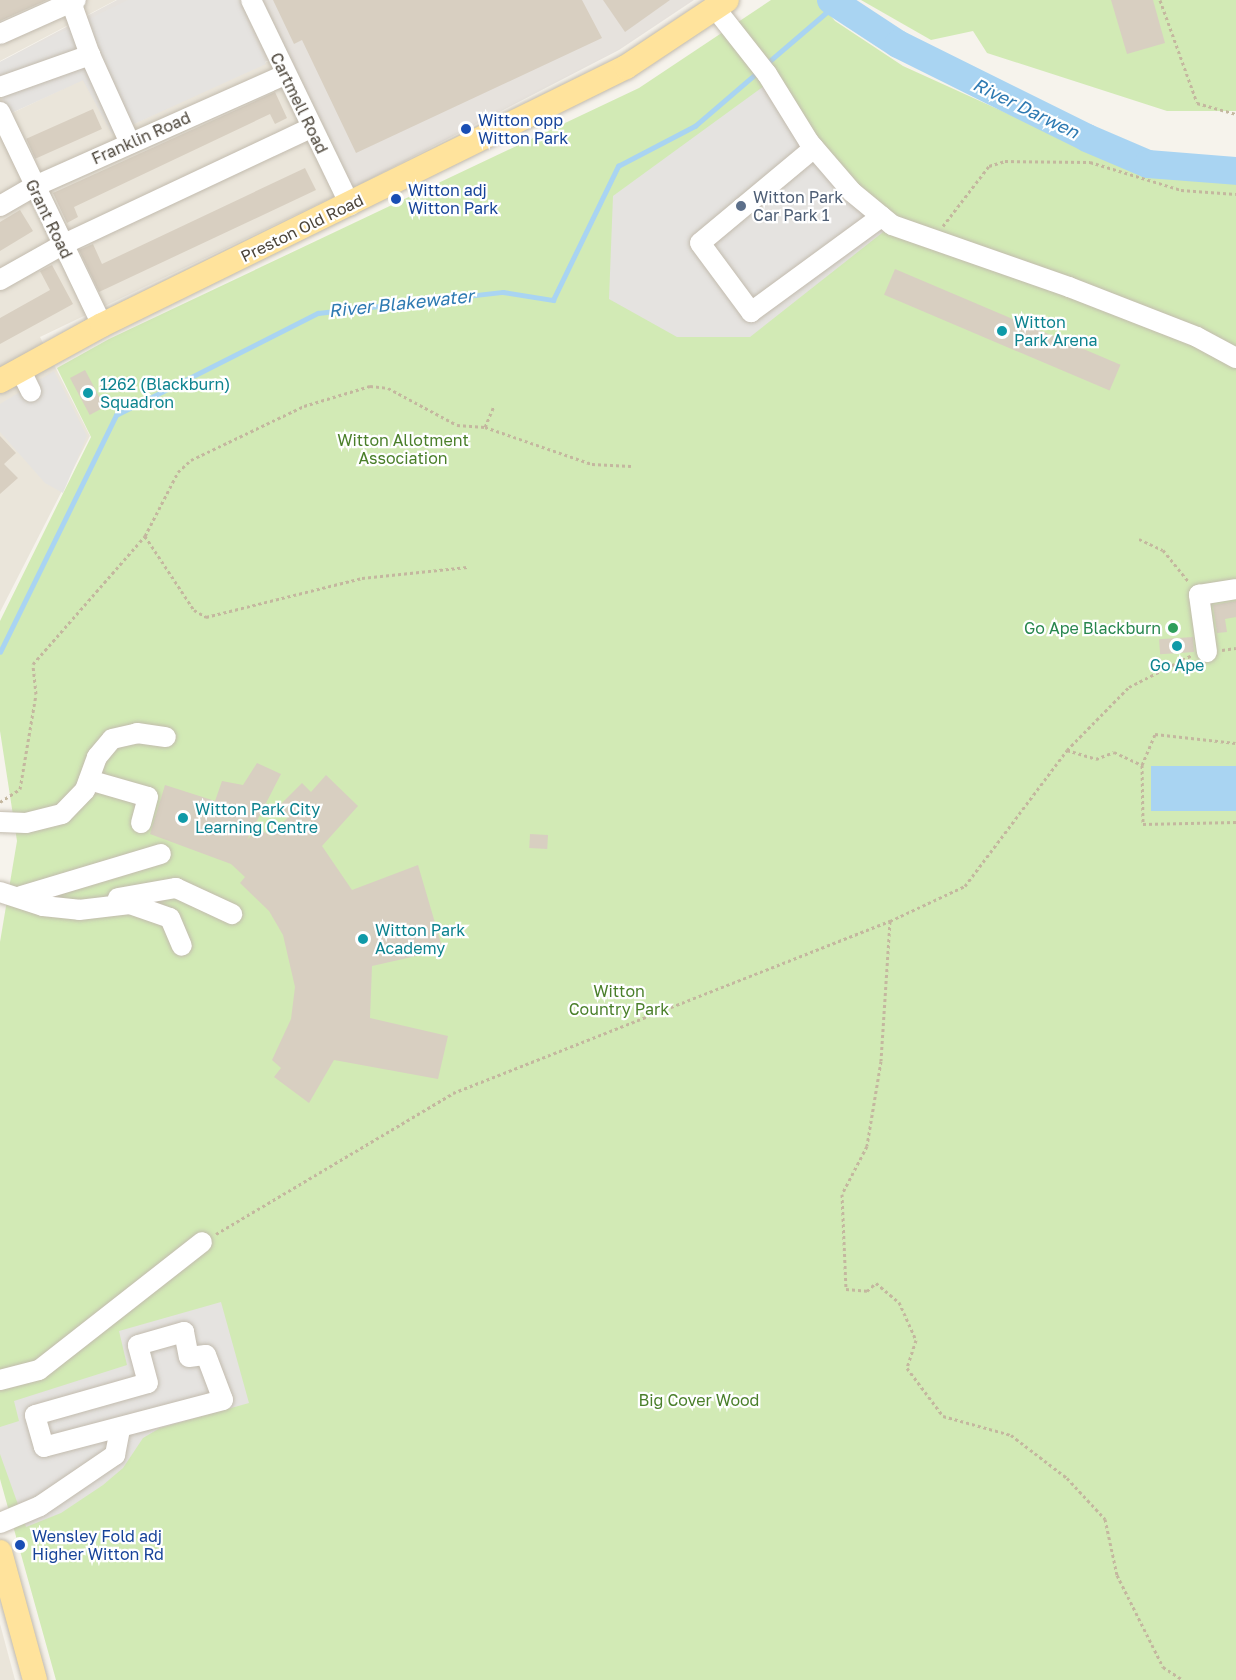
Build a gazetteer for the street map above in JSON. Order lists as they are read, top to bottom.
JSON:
{
  "streets": {
    "main road": ["Preston Old Road"],
    "street": ["Cartmell Road", "Franklin Road", "Grant Road"]
  },
  "crossings": [
    ["Cartmell Road", "Franklin Road"],
    ["Cartmell Road", "Preston Old Road"],
    ["Franklin Road", "Grant Road"],
    ["Grant Road", "Preston Old Road"]
  ],
  "water": ["River Darwen", "River Blakewater"],
  "parks": ["Witton Allotment Association", "Witton Country Park", "Big Cover Wood"],
  "places": [
    "Witton opp Witton Park",
    "Witton adj Witton Park",
    "Witton Park Car Park 1",
    "Witton Park Arena",
    "1262 (Blackburn) Squadron",
    "Go Ape Blackburn",
    "Go Ape",
    "Witton Park City Learning Centre",
    "Witton Park Academy",
    "Wensley Fold adj Higher Witton Rd"
  ]
}
